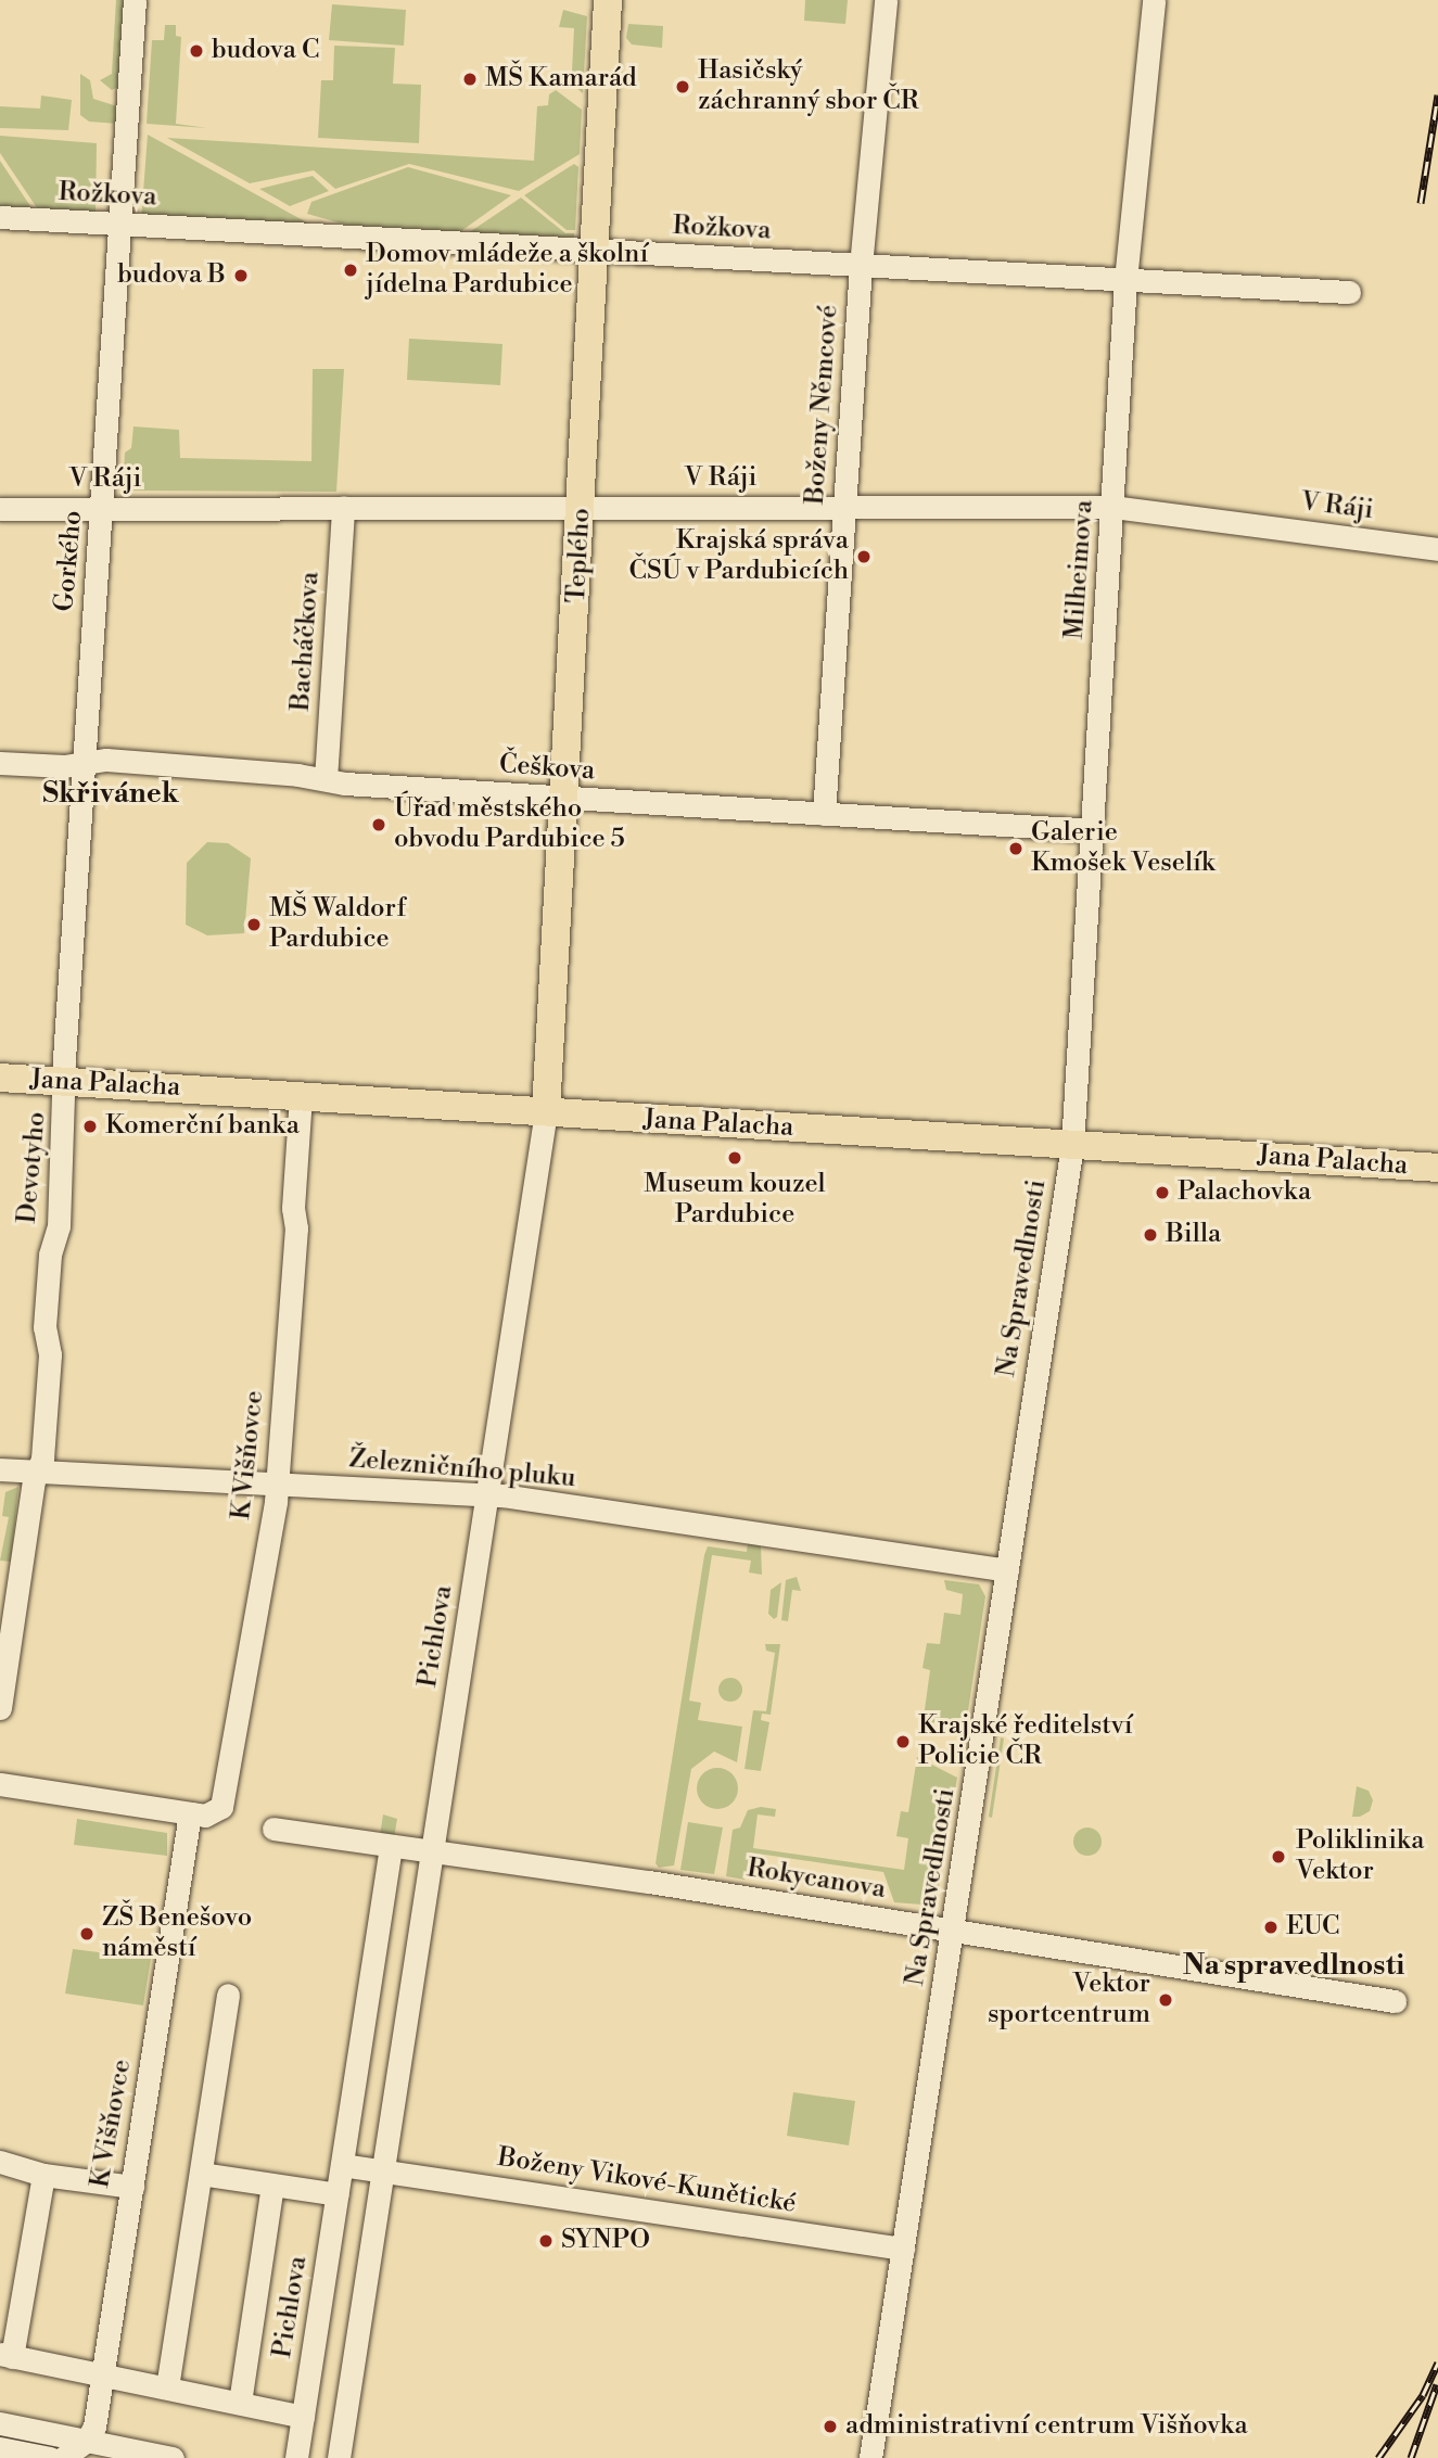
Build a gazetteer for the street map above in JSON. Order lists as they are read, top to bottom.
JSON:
{
  "streets": {
    "main road": ["Teplého", "Jana Palacha"],
    "street": [
      "Rožkova",
      "Boženy Němcové",
      "V Ráji",
      "Gorkého",
      "Milheimova",
      "Bacháčkova",
      "Češkova",
      "Devotyho",
      "Na Spravedlnosti",
      "K Višňovce",
      "Železničního pluku",
      "Pichlova",
      "Rokycanova",
      "Boženy Vikové-Kunětické"
    ]
  },
  "crossings": [
    ["Rožkova", "Boženy Němcové"],
    ["Rožkova", "Teplého"],
    ["Rožkova", "Gorkého"],
    ["Rožkova", "Milheimova"],
    ["Boženy Němcové", "V Ráji"],
    ["Boženy Němcové", "Češkova"],
    ["V Ráji", "Teplého"],
    ["V Ráji", "Gorkého"],
    ["V Ráji", "Milheimova"],
    ["V Ráji", "Bacháčkova"],
    ["Teplého", "Češkova"],
    ["Teplého", "Jana Palacha"],
    ["Teplého", "Pichlova"],
    ["Gorkého", "Češkova"],
    ["Gorkého", "Jana Palacha"],
    ["Gorkého", "Devotyho"],
    ["Milheimova", "Češkova"],
    ["Milheimova", "Jana Palacha"],
    ["Milheimova", "Na Spravedlnosti"],
    ["Bacháčkova", "Češkova"],
    ["Jana Palacha", "Devotyho"],
    ["Jana Palacha", "Na Spravedlnosti"],
    ["Jana Palacha", "K Višňovce"],
    ["Jana Palacha", "Pichlova"],
    ["Devotyho", "Železničního pluku"],
    ["Na Spravedlnosti", "Železničního pluku"],
    ["Na Spravedlnosti", "Rokycanova"],
    ["Na Spravedlnosti", "Boženy Vikové-Kunětické"],
    ["K Višňovce", "Železničního pluku"],
    ["Železničního pluku", "Pichlova"],
    ["Pichlova", "Rokycanova"],
    ["Pichlova", "Boženy Vikové-Kunětické"]
  ],
  "districts": ["Skřivánek", "Na spravedlnosti"],
  "places": [
    "budova C",
    "MŠ Kamarád",
    "Hasičský záchranný sbor ČR",
    "Domov mládeže a školní jídelna Pardubice",
    "budova B",
    "Krajská správa ČSÚ v Pardubicích",
    "Úřad městského obvodu Pardubice 5",
    "Galerie Kmošek Veselík",
    "MŠ Waldorf Pardubice",
    "Komerční banka",
    "Museum kouzel Pardubice",
    "Palachovka",
    "Billa",
    "Krajské ředitelství Policie ČR",
    "Poliklinika Vektor",
    "EUC",
    "ZŠ Benešovo náměstí",
    "Vektor sportcentrum",
    "SYNPO",
    "administrativní centrum Višňovka"
  ]
}
